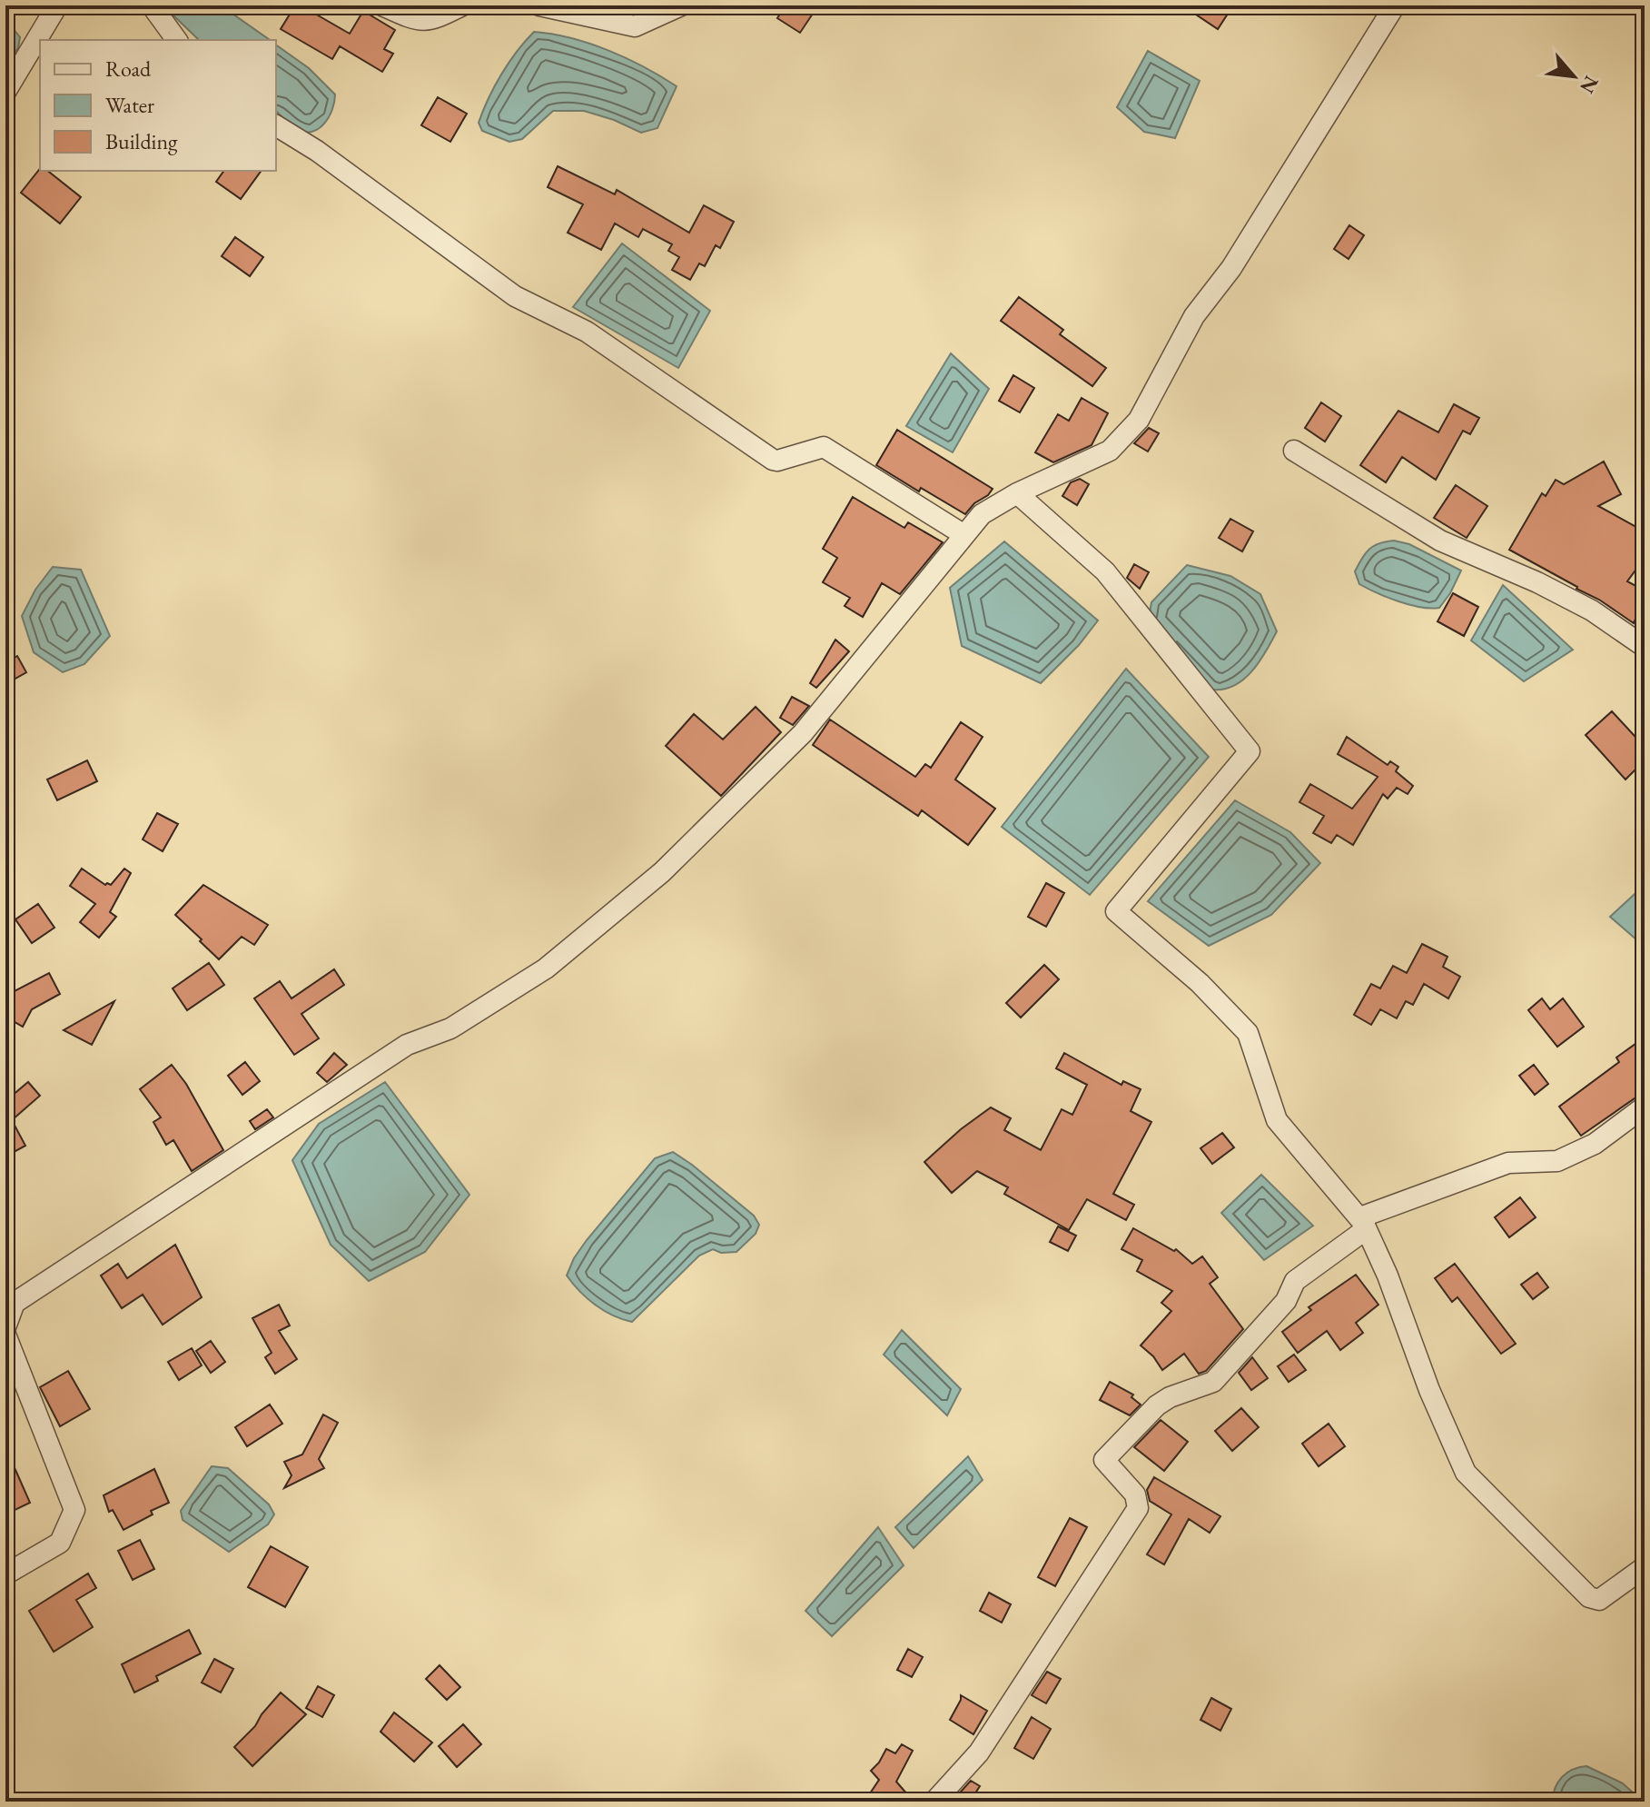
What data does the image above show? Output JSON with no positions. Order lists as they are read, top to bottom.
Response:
{
  "legend": ["Road", "Water", "Building"],
  "north": "bottom right"
}
